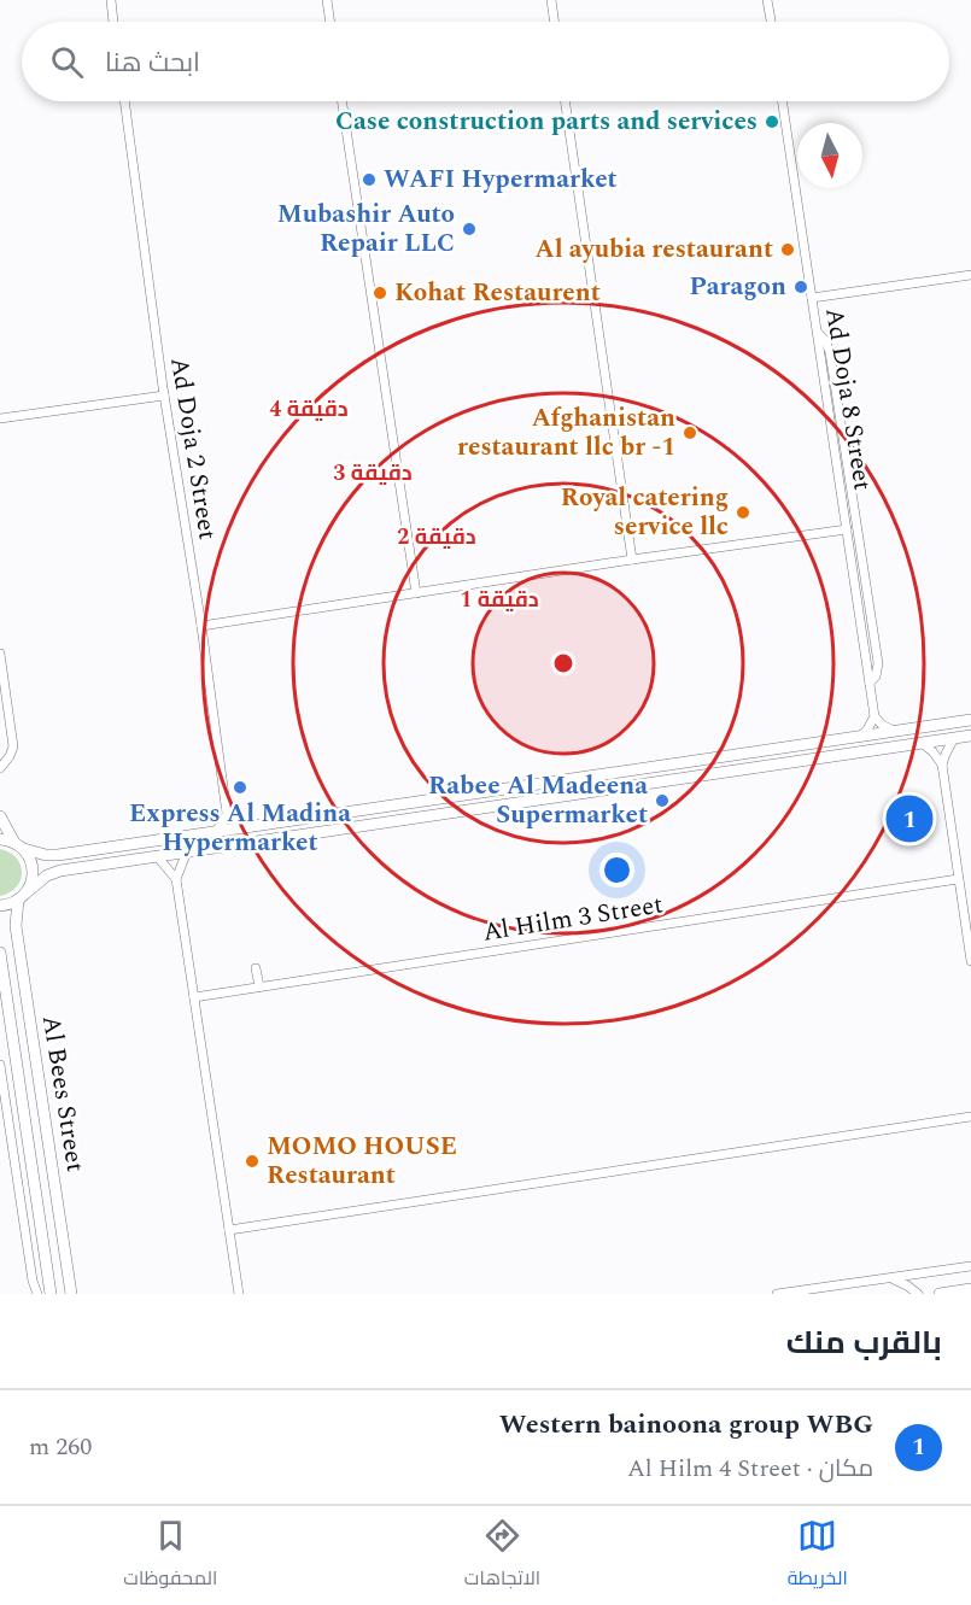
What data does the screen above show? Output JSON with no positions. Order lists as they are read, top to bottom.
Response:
{
  "streets": {
    "street": [
      "Ad Doja 8 Street",
      "Ad Doja 2 Street",
      "Al Hilm 3 Street",
      "Al Bees Street"
    ]
  },
  "places": [
    "Case construction parts and services",
    "WAFI Hypermarket",
    "Mubashir Auto Repair LLC",
    "Al ayubia restaurant",
    "Paragon",
    "Kohat Restaurent",
    "Afghanistan restaurant llc br -1",
    "Royal catering service llc",
    "Express Al Madina Hypermarket",
    "Rabee Al Madeena Supermarket",
    "MOMO HOUSE Restaurant"
  ],
  "north": "bottom",
  "page": {
    "search": "ابحث هنا",
    "pins": "1",
    "heading": "بالقرب منك",
    "list": [
      {
        "mark": "1",
        "name": "Western bainoona group WBG",
        "note": "مكان · Al Hilm 4 Street",
        "value": "260 m"
      }
    ],
    "nav": ["الخريطة", "الاتجاهات", "المحفوظات"]
  },
  "rings": [
    "4 دقيقة",
    "3 دقيقة",
    "2 دقيقة",
    "1 دقيقة"
  ]
}
